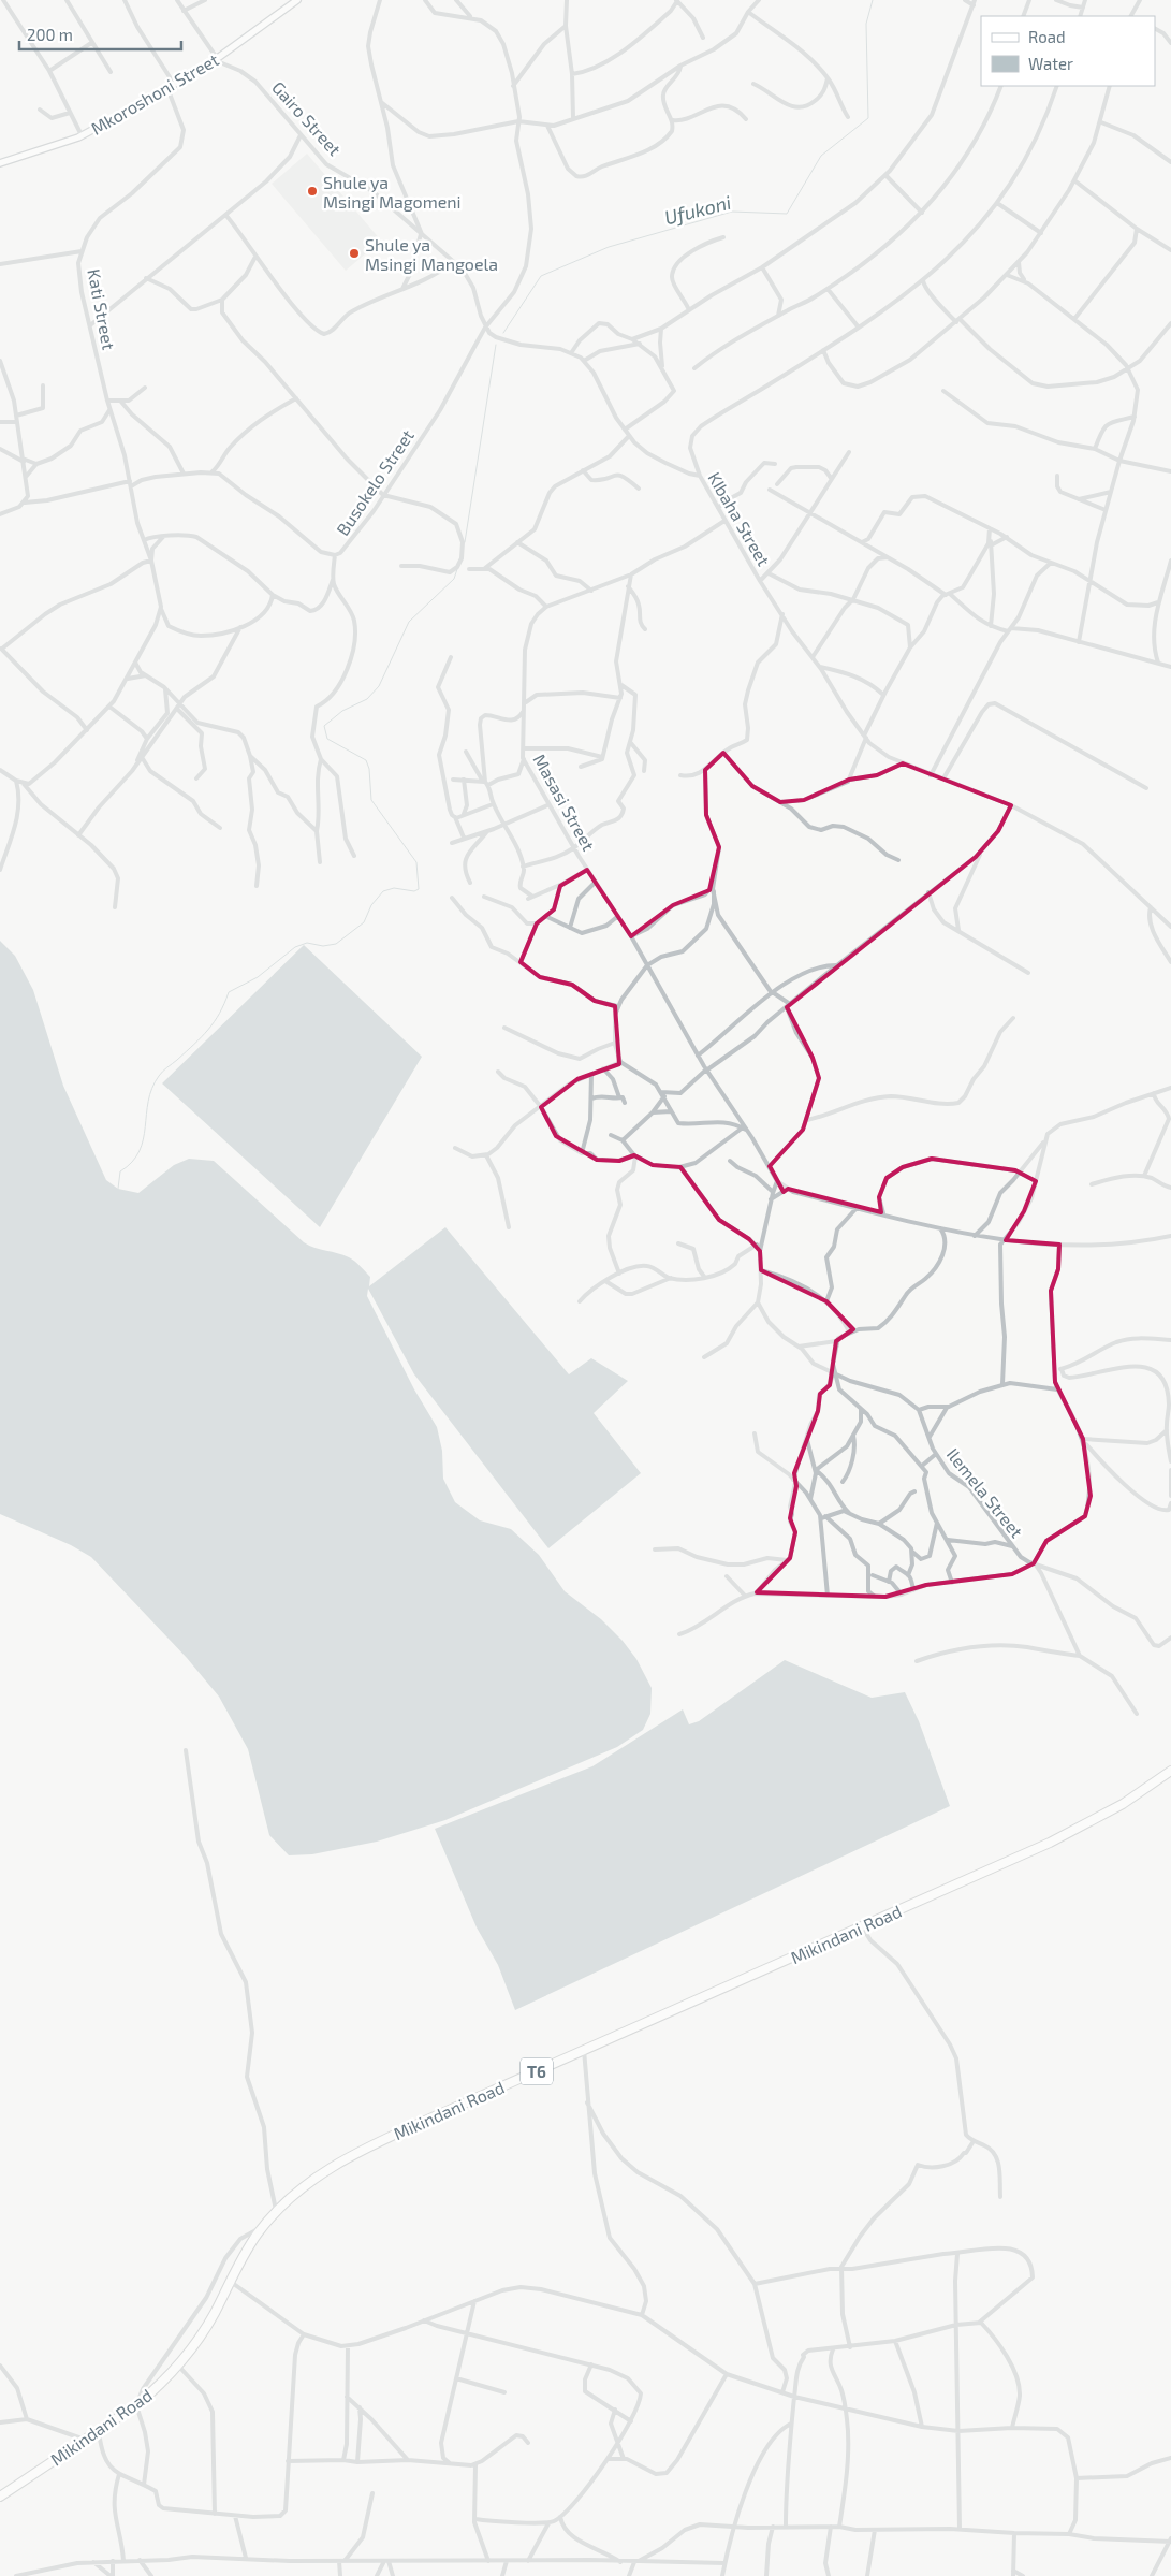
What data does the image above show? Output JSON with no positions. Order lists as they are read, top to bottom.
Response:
{
  "streets": {
    "highway": ["Mikindani Road", "T6"],
    "street": [
      "Mkoroshoni Street",
      "Gairo Street",
      "Kati Street",
      "Busokelo Street",
      "KIbaha Street",
      "Masasi Street",
      "Ilemela Street"
    ]
  },
  "crossings": [
    ["Mkoroshoni Street", "Gairo Street"],
    ["Mkoroshoni Street", "Kati Street"],
    ["Gairo Street", "Busokelo Street"]
  ],
  "water": ["Ufukoni"],
  "places": ["Shule ya Msingi Magomeni", "Shule ya Msingi Mangoela"],
  "legend": ["Road", "Water"],
  "scale_bar": "200 m"
}
